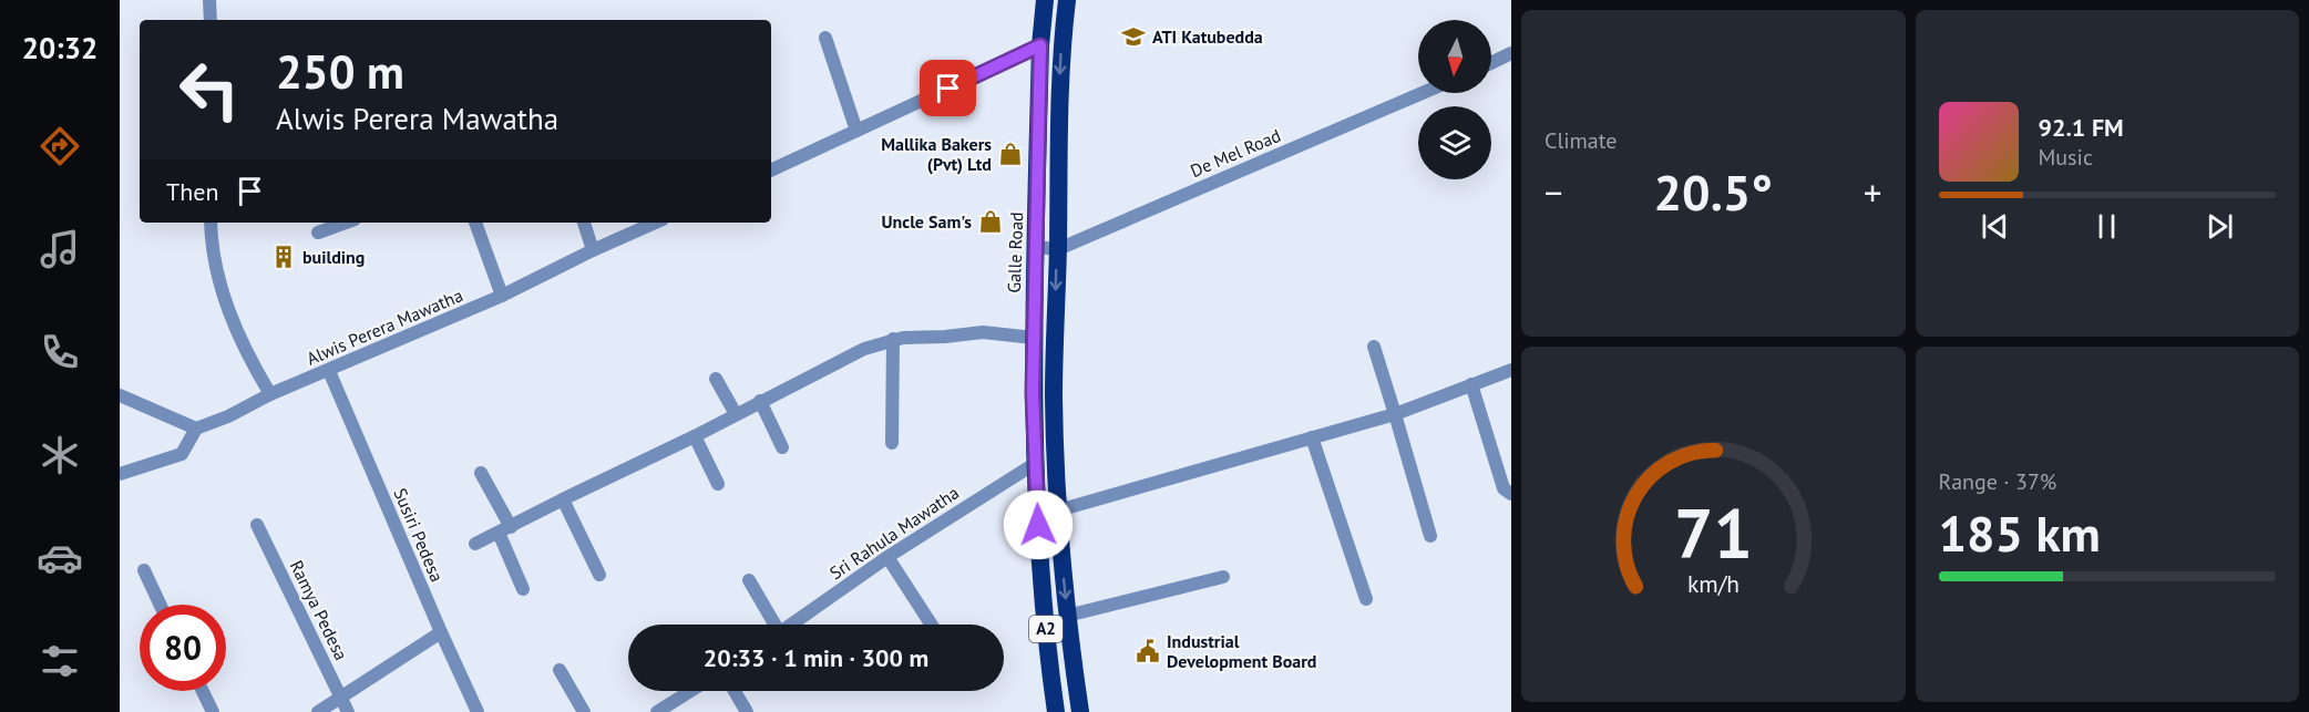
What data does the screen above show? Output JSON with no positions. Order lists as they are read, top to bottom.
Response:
{
  "streets": {
    "highway": ["Galle Road", "A2"],
    "street": [
      "De Mel Road",
      "Alwis Perera Mawatha",
      "Sri Rahula Mawatha",
      "Susiri Pedesa",
      "Ramya Pedesa"
    ]
  },
  "crossings": [
    ["De Mel Road", "Galle Road"],
    ["De Mel Road", "A2"],
    ["Galle Road", "Sri Rahula Mawatha"],
    ["Alwis Perera Mawatha", "Susiri Pedesa"]
  ],
  "places": {
    "school or university": ["ATI Katubedda"],
    "shop": ["Mallika Bakers (Pvt) Ltd", "Uncle Sam's"],
    "building": ["building"],
    "public building": ["Industrial Development Board"]
  },
  "north": "bottom",
  "page": {
    "tabs": "20:32",
    "tile": [
      "Climate",
      ["Range · 37%", "185 km"]
    ],
    "turn": ["250 m", "Alwis Perera Mawatha"],
    "song": ["92.1 FM", "Music"],
    "then": "Then",
    "heat": ["−", "20.5°", "+"],
    "limit": "80",
    "trip": "20:33 · 1 min · 300 m",
    "gauge": ["71", "km/h"]
  }
}
